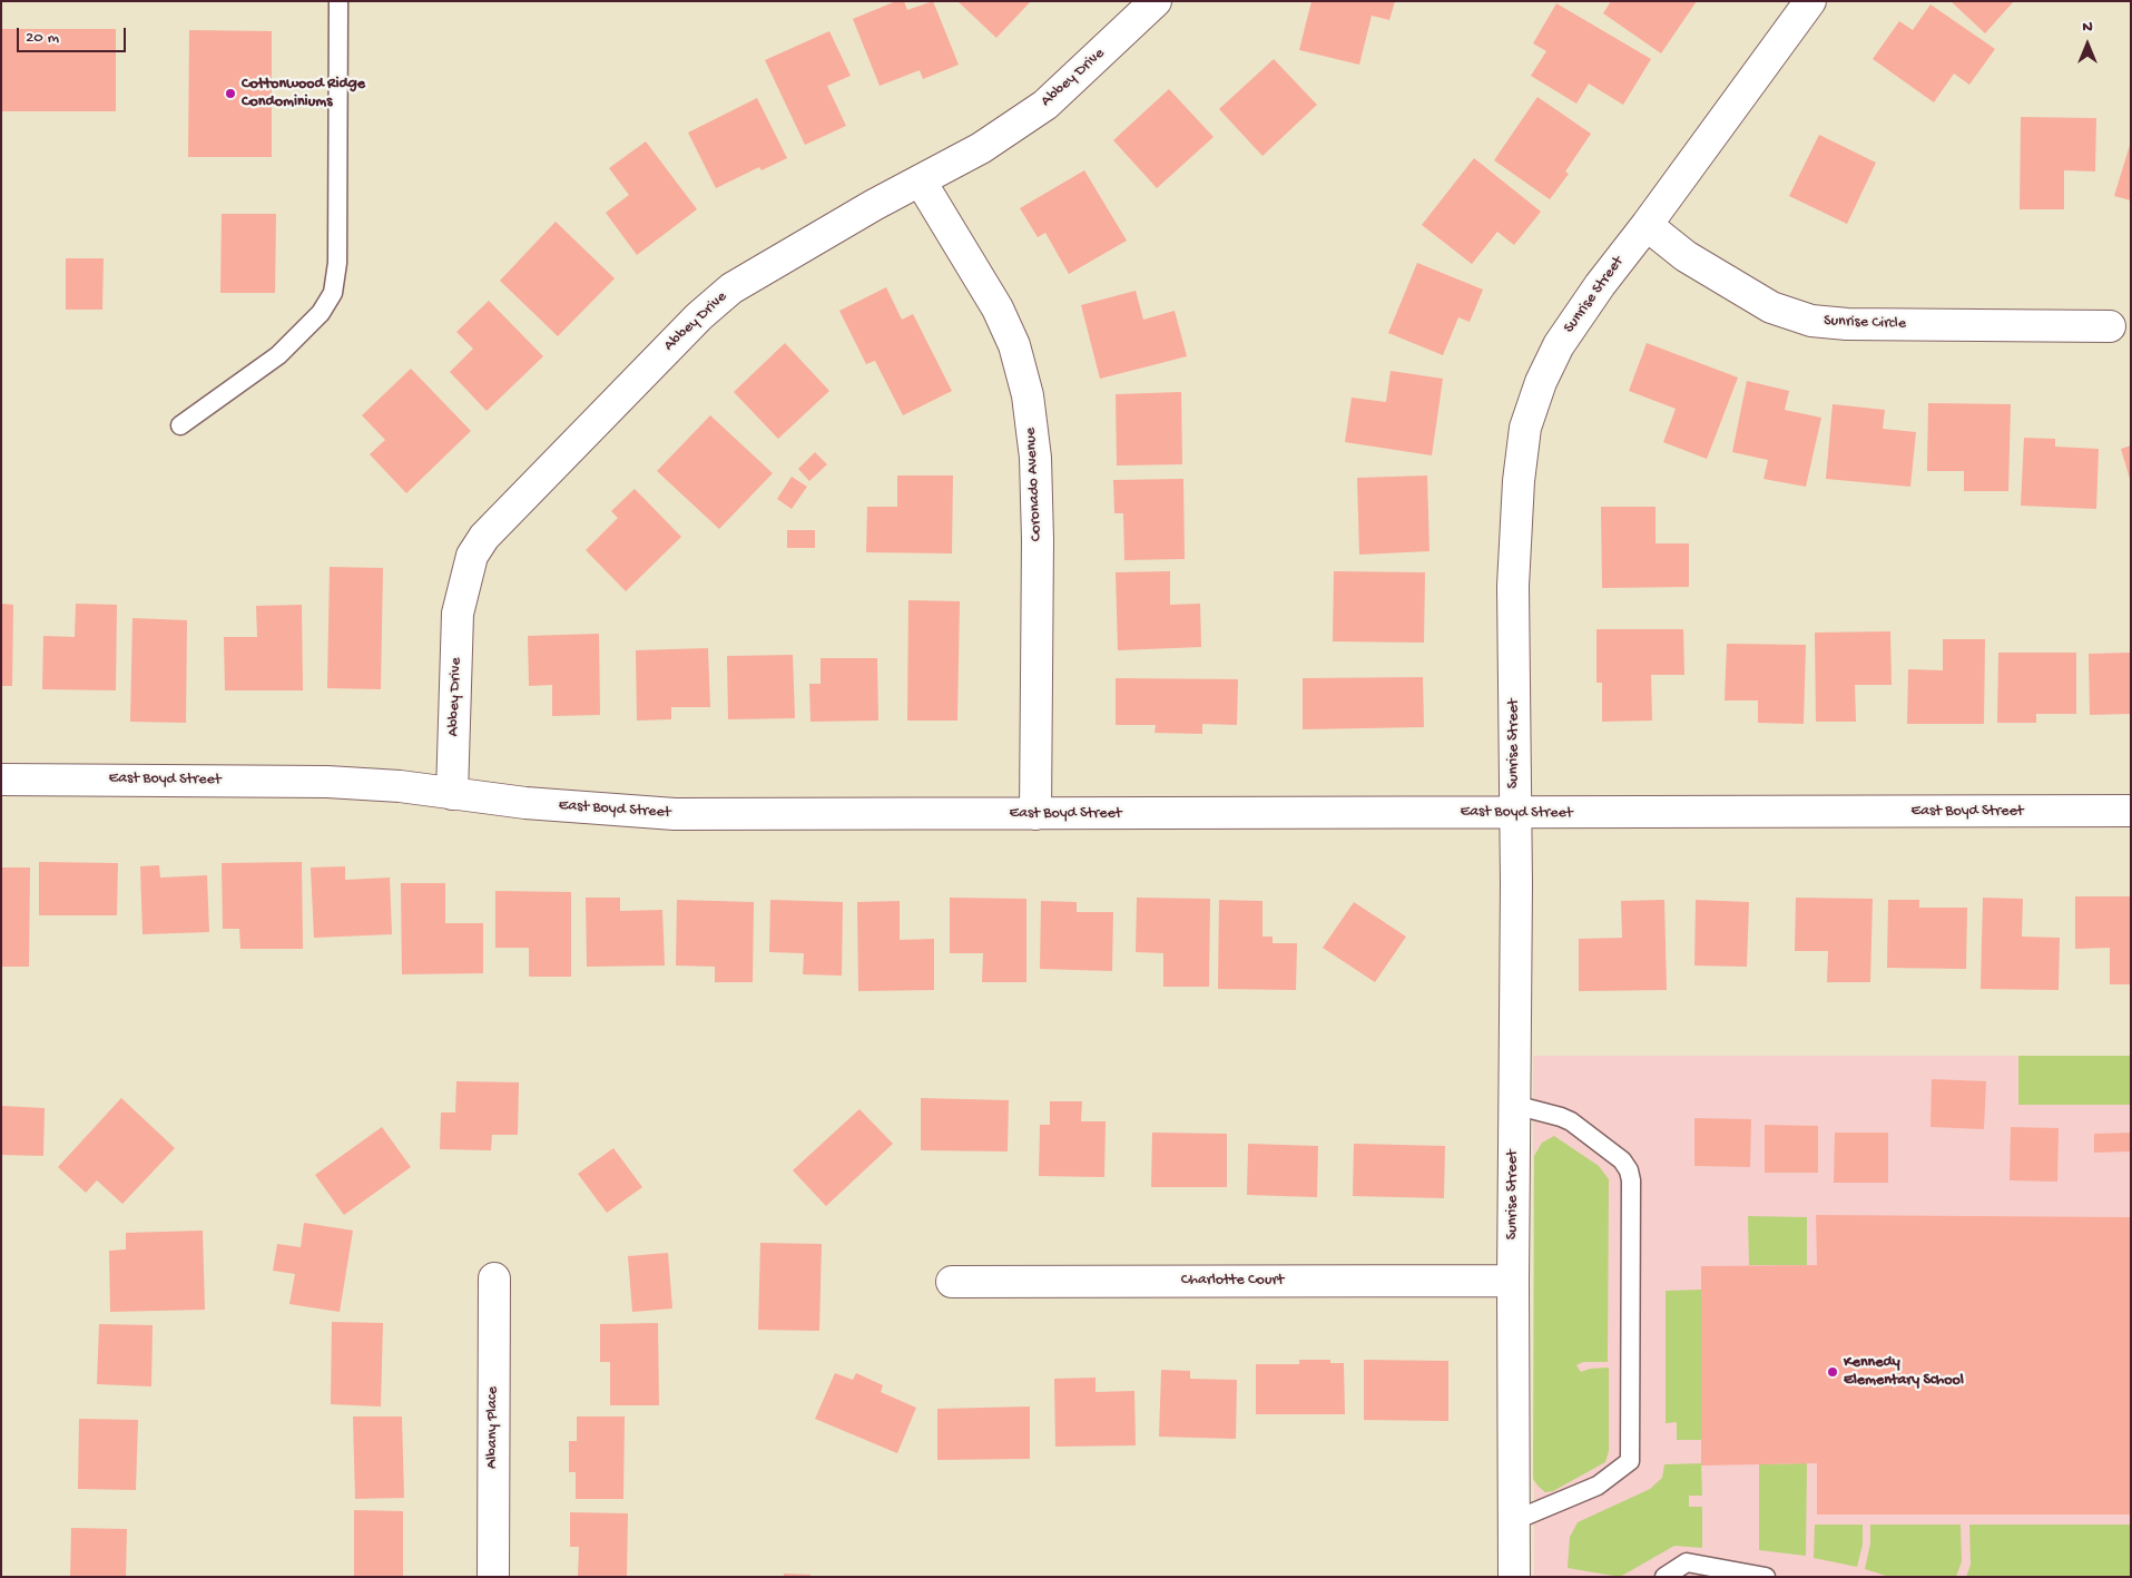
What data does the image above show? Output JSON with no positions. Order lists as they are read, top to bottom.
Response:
{
  "streets": {
    "street": [
      "Abbey Drive",
      "Sunrise Street",
      "Sunrise Circle",
      "Coronado Avenue",
      "East Boyd Street",
      "Charlotte Court",
      "Albany Place"
    ]
  },
  "crossings": [
    ["Abbey Drive", "Coronado Avenue"],
    ["Abbey Drive", "East Boyd Street"],
    ["Sunrise Street", "Sunrise Circle"],
    ["Sunrise Street", "East Boyd Street"],
    ["Sunrise Street", "Charlotte Court"],
    ["Coronado Avenue", "East Boyd Street"]
  ],
  "places": ["Cottonwood Ridge Condominiums", "Kennedy Elementary School"],
  "scale_bar": "20 m",
  "north": "top"
}
